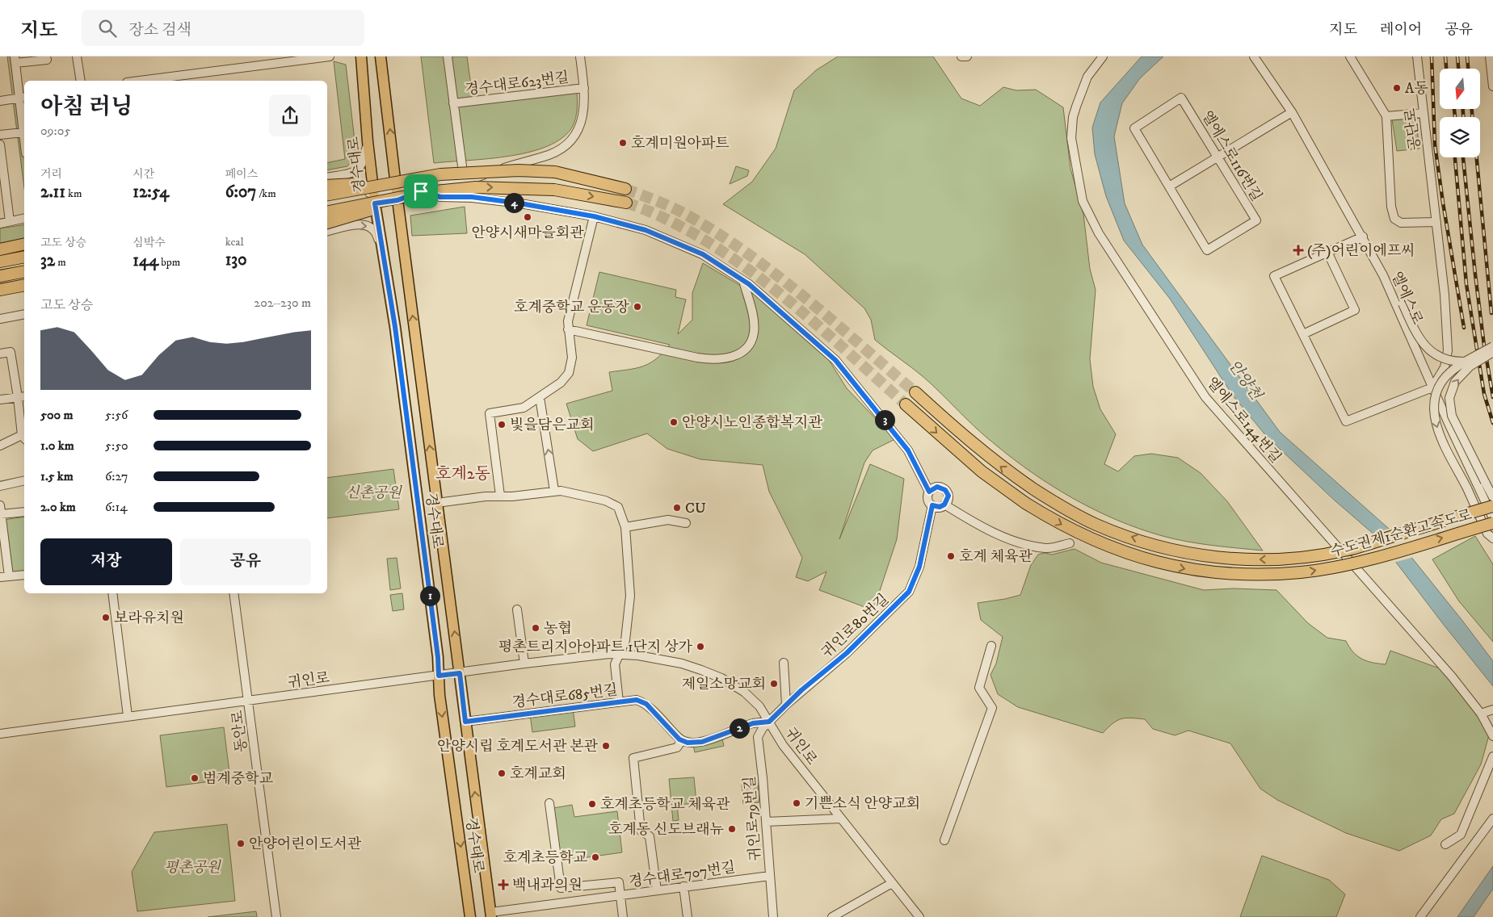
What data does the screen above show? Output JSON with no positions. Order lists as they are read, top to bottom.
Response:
{
  "streets": {
    "highway": ["수도권제1순환고속도로"],
    "main road": ["경수대로"],
    "street": [
      "경수대로623번길",
      "공단로",
      "엘에스로116번길",
      "엘에스로",
      "엘에스로144번길",
      "귀인로80번길",
      "귀인로",
      "경수대로685번길",
      "동안로",
      "귀인로79번길",
      "경수대로707번길"
    ]
  },
  "crossings": [
    ["공단로", "엘에스로"],
    ["경수대로", "귀인로"],
    ["경수대로", "경수대로685번길"],
    ["경수대로", "경수대로707번길"],
    ["귀인로80번길", "귀인로"],
    ["귀인로80번길", "귀인로79번길"],
    ["귀인로", "동안로"],
    ["귀인로", "귀인로79번길"],
    ["귀인로79번길", "경수대로707번길"]
  ],
  "districts": ["호계2동"],
  "water": ["안양천"],
  "parks": ["신촌공원", "평촌공원"],
  "places": {
    "other": [
      "A동",
      "호계미원아파트",
      "안양시새마을회관",
      "호계중학교 운동장",
      "안양시노인종합복지관",
      "빛을담은교회",
      "CU",
      "호계 체육관",
      "보라유치원",
      "농협",
      "평촌트리지아아파트 1단지 상가",
      "제일소망교회",
      "안양시립 호계도서관 본관",
      "호계교회",
      "범계중학교",
      "기쁜소식 안양교회",
      "호계초등학교 체육관",
      "호계동 신도브래뉴",
      "안양어린이도서관",
      "호계초등학교"
    ],
    "health": ["(주)어린이에프씨", "백내과의원"]
  },
  "north": "bottom",
  "page": {
    "header": "지도",
    "search": "장소 검색",
    "nav": ["지도", "레이어", "공유"],
    "heading": ["아침 러닝", "09:05"],
    "stats": [
      ["거리", "2.11 km"],
      ["시간", "12:54"],
      ["페이스", "6:07 /km"],
      ["고도 상승", "32 m"],
      ["심박수", "144 bpm"],
      ["kcal", "130"]
    ],
    "pins": [
      "4",
      "3",
      "1",
      "2"
    ],
    "chart": ["고도 상승", "202–230 m"],
    "list": [
      {
        "name": "500 m",
        "note": "5:56"
      },
      {
        "name": "1.0 km",
        "note": "5:50"
      },
      {
        "name": "1.5 km",
        "note": "6:27"
      },
      {
        "name": "2.0 km",
        "note": "6:14"
      }
    ],
    "buttons": ["저장", "공유"]
  }
}
